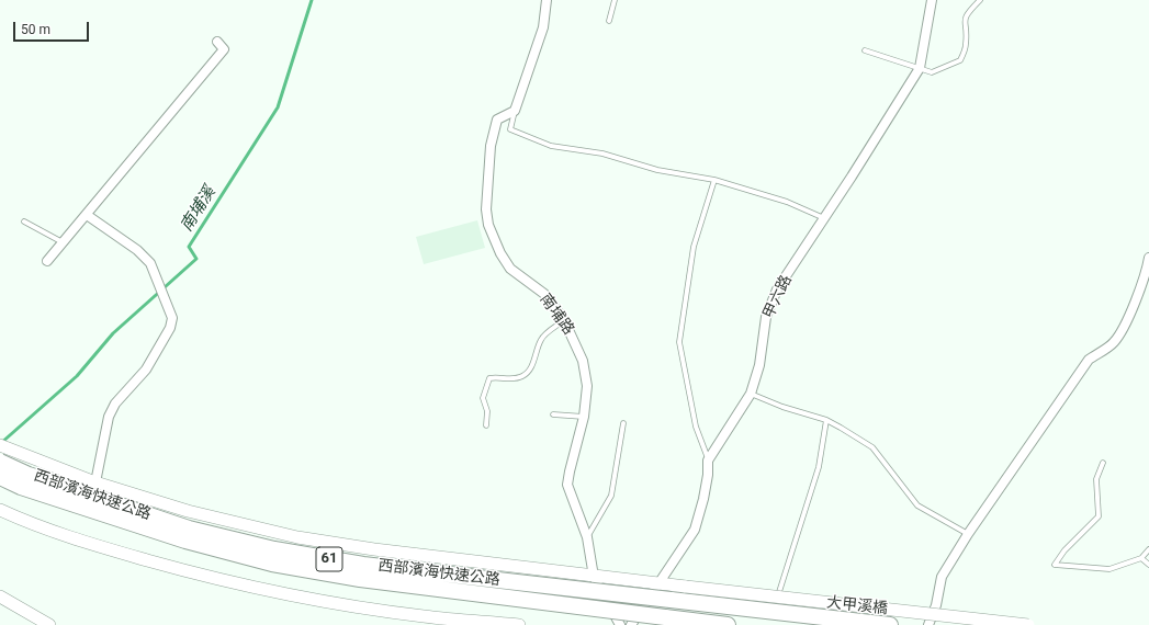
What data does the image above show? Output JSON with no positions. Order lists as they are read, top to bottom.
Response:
{
  "streets": {
    "highway": ["西部濱海快速公路", "61"],
    "street": ["甲六路", "南埔路", "大甲溪橋"]
  },
  "crossings": [
    ["甲六路", "大甲溪橋"],
    ["南埔路", "大甲溪橋"]
  ],
  "water": ["南埔溪"],
  "scale_bar": "50 m"
}
